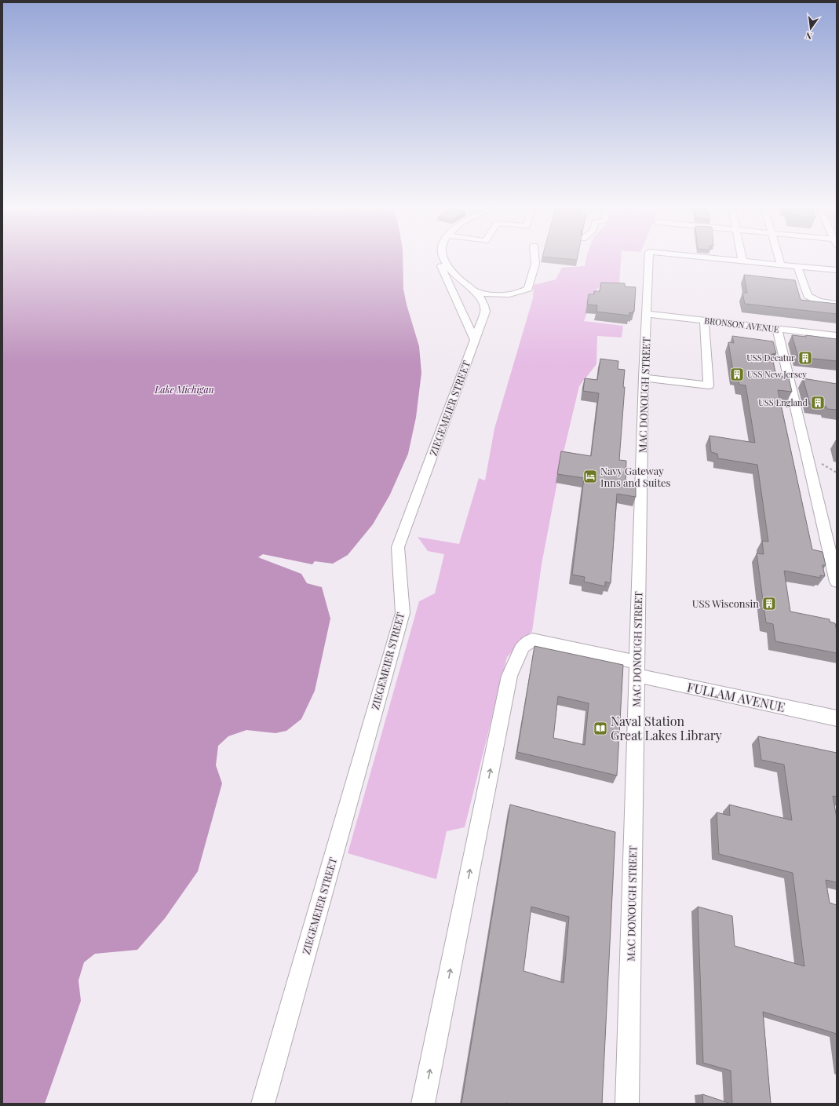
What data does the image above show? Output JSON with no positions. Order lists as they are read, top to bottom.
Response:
{
  "streets": {
    "street": [
      "BRONSON AVENUE",
      "MAC DONOUGH STREET",
      "ZIEGEMEIER STREET",
      "FULLAM AVENUE"
    ]
  },
  "crossings": [
    ["BRONSON AVENUE", "MAC DONOUGH STREET"],
    ["MAC DONOUGH STREET", "FULLAM AVENUE"]
  ],
  "one_way": ["FULLAM AVENUE"],
  "water": ["Lake Michigan"],
  "places": {
    "building": [
      "USS Decatur",
      "USS New Jersey",
      "USS England",
      "USS Wisconsin"
    ],
    "hotel": ["Navy Gateway Inns and Suites"],
    "library": ["Naval Station Great Lakes Library"]
  },
  "north": "bottom"
}
